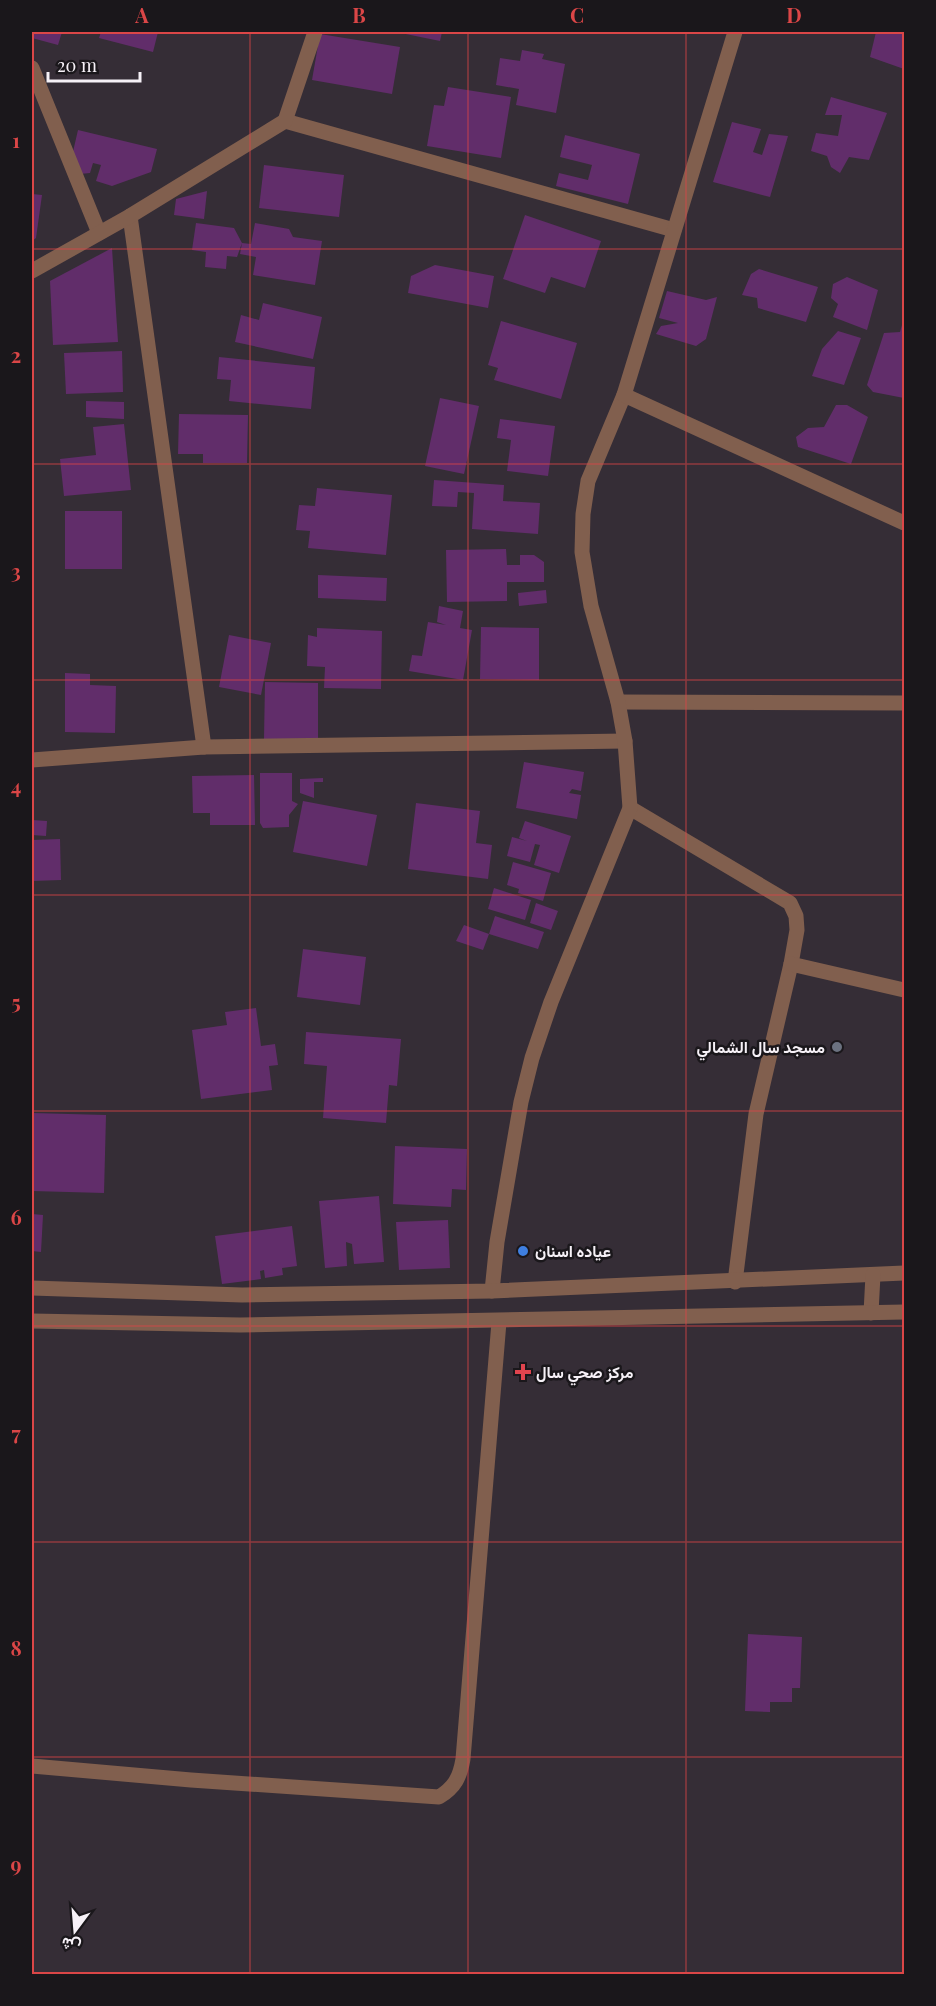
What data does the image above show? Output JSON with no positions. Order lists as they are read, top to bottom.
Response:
{
  "places": {
    "other": ["مسجد سال الشمالي", "عياده اسنان"],
    "health": ["مركز صحي سال"]
  },
  "scale_bar": "20 m",
  "north": "bottom",
  "grid": {
    "columns": [
      "A",
      "B",
      "C",
      "D"
    ],
    "rows": [
      "1",
      "2",
      "3",
      "4",
      "5",
      "6",
      "7",
      "8",
      "9"
    ]
  }
}
